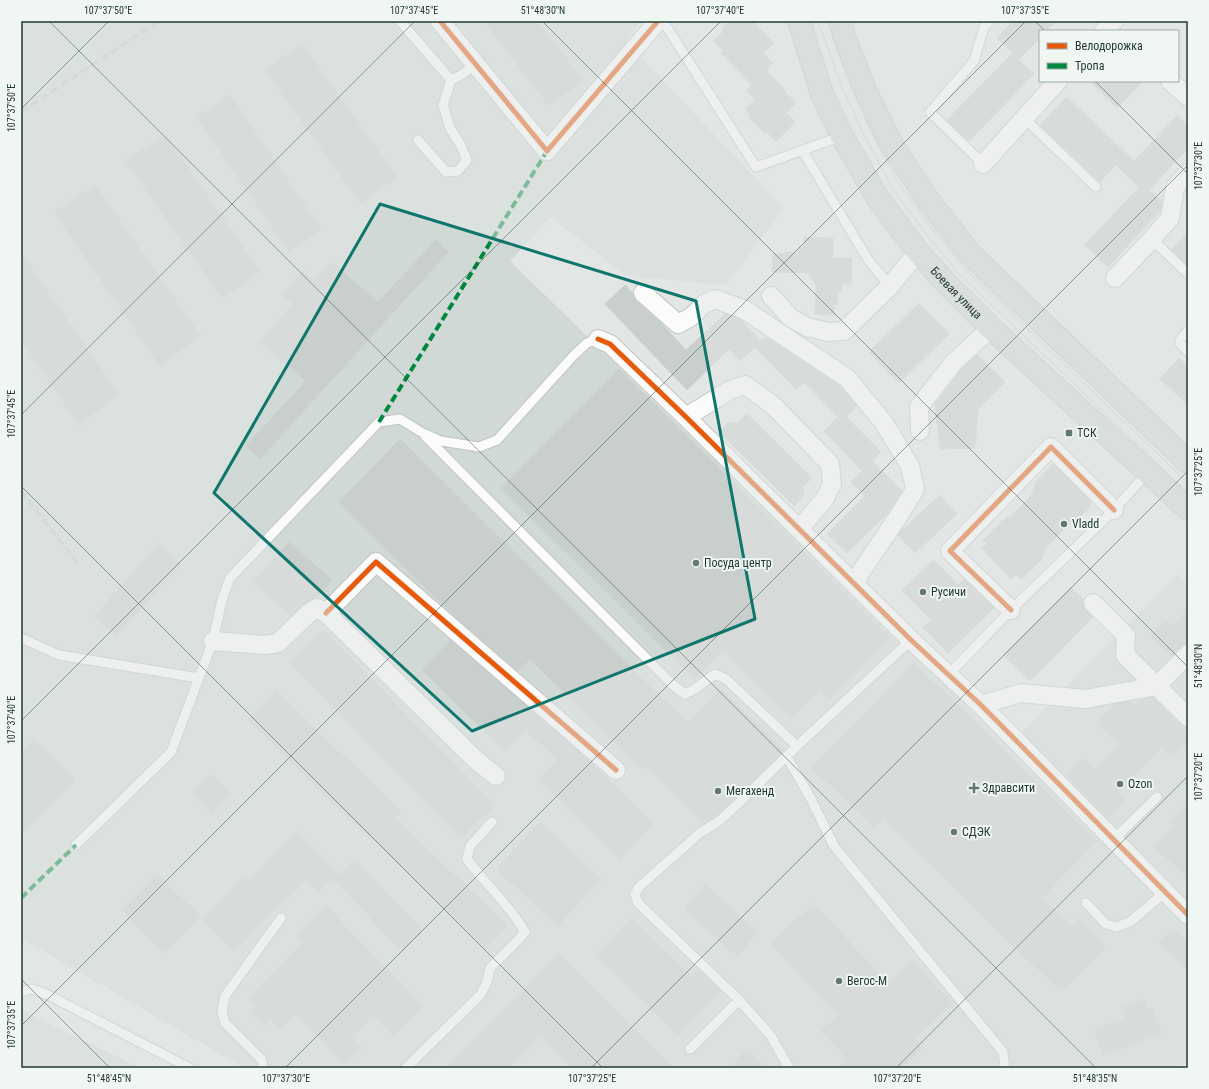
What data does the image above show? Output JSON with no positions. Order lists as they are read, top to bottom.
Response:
{
  "streets": {
    "main road": ["Боевая улица"]
  },
  "places": {
    "transit": ["ТСК"],
    "other": [
      "Vladd",
      "Посуда центр",
      "Русичи",
      "Ozon",
      "Мегахенд",
      "СДЭК",
      "Вегос-М"
    ],
    "health": ["Здравсити"]
  },
  "legend": ["Велодорожка", "Тропа"],
  "coordinates": [
    "107°37'50\"E",
    "107°37'45\"E",
    "51°48'30\"N",
    "107°37'40\"E",
    "107°37'35\"E",
    "107°37'30\"E",
    "107°37'25\"E",
    "107°37'20\"E",
    "51°48'45\"N",
    "51°48'35\"N"
  ]
}
